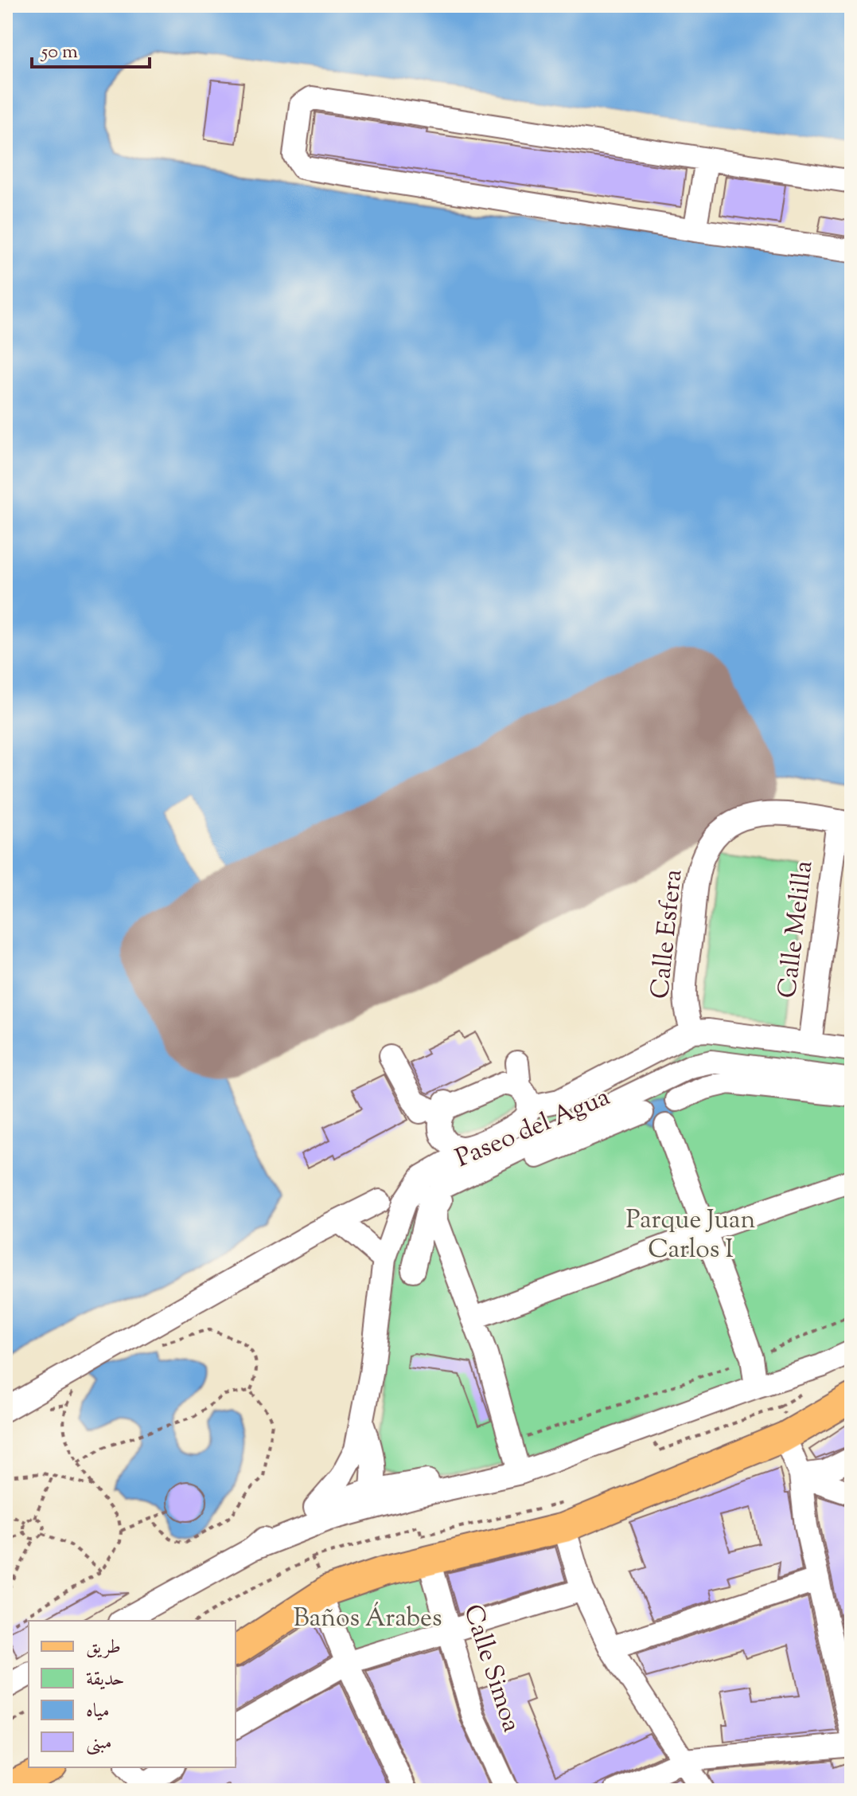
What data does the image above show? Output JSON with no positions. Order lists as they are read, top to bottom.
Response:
{
  "streets": {
    "street": [
      "Calle Melilla",
      "Calle Esfera",
      "Paseo del Agua",
      "Calle Simoa"
    ]
  },
  "crossings": [
    ["Calle Melilla", "Calle Esfera"]
  ],
  "parks": ["Parque Juan Carlos I", "Baños Árabes"],
  "legend": [
    "طريق",
    "حديقة",
    "مياه",
    "مبنى"
  ],
  "scale_bar": "50 m"
}
